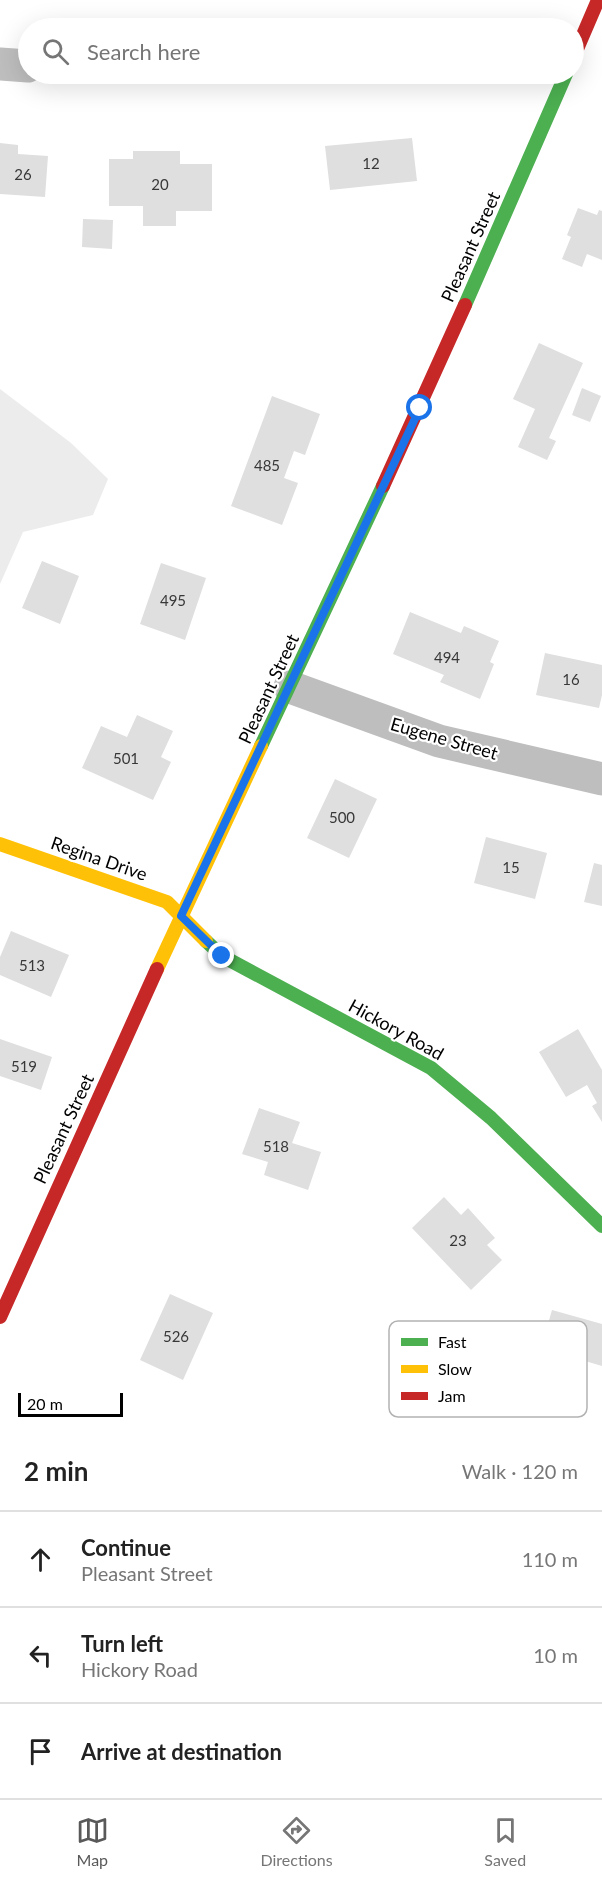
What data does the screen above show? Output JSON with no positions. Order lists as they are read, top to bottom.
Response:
{
  "streets": {
    "street": [
      "Pleasant Street",
      "Eugene Street",
      "Regina Drive",
      "Hickory Road"
    ]
  },
  "crossings": [
    ["Pleasant Street", "Eugene Street"],
    ["Pleasant Street", "Regina Drive"],
    ["Pleasant Street", "Hickory Road"],
    ["Regina Drive", "Hickory Road"]
  ],
  "house_numbers": [
    "12",
    "26",
    "20",
    "485",
    "495",
    "494",
    "16",
    "501",
    "500",
    "15",
    "513",
    "519",
    "518",
    "23",
    "526"
  ],
  "legend": ["Fast", "Slow", "Jam"],
  "scale_bar": "20 m",
  "page": {
    "search": "Search here",
    "scale": "20 m",
    "heading": ["2 min", "Walk · 120 m"],
    "list": [
      ["Continue", "Pleasant Street", "110 m"],
      ["Turn left", "Hickory Road", "10 m"],
      "Arrive at destination"
    ],
    "nav": ["Map", "Directions", "Saved"]
  }
}
